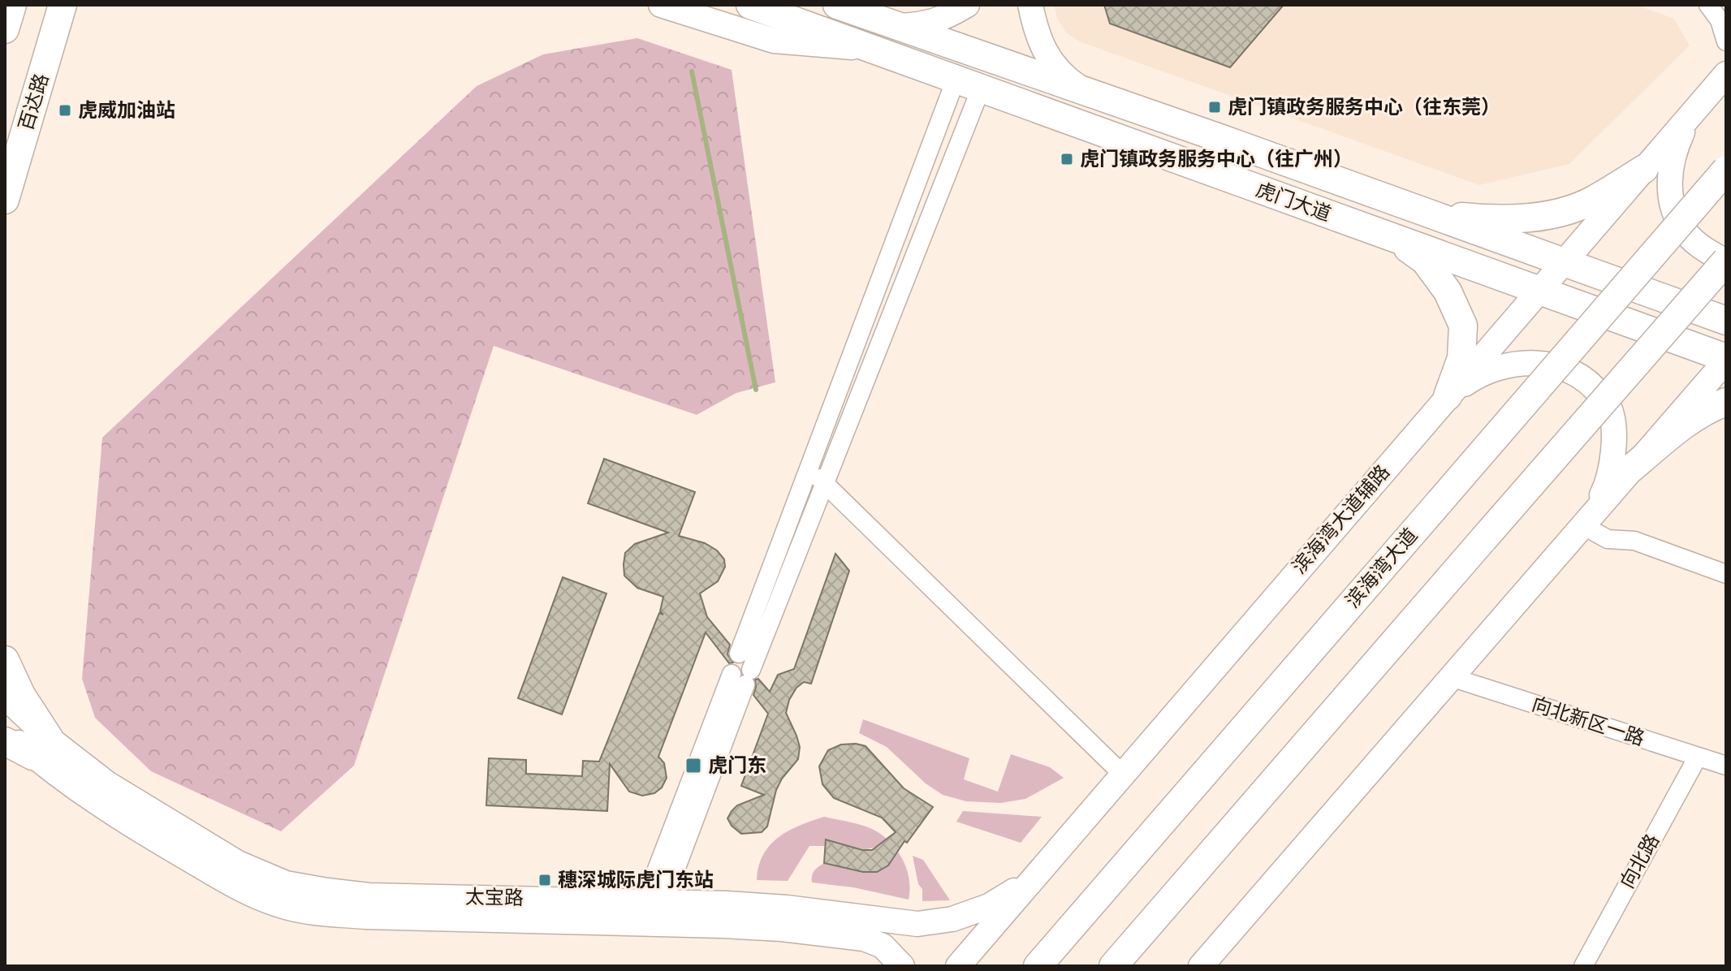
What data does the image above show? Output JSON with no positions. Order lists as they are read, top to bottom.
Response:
{
  "streets": {
    "main road": [
      "百达路",
      "虎门大道",
      "滨海湾大道辅路",
      "滨海湾大道",
      "太宝路"
    ],
    "street": ["向北新区一路", "向北路"]
  },
  "crossings": [
    ["虎门大道", "滨海湾大道辅路"],
    ["滨海湾大道辅路", "太宝路"],
    ["向北新区一路", "向北路"]
  ],
  "places": {
    "transit": [
      "虎门镇政务服务中心（往东莞）",
      "虎威加油站",
      "虎门镇政务服务中心（往广州）",
      "虎门东",
      "穗深城际虎门东站"
    ]
  }
}
